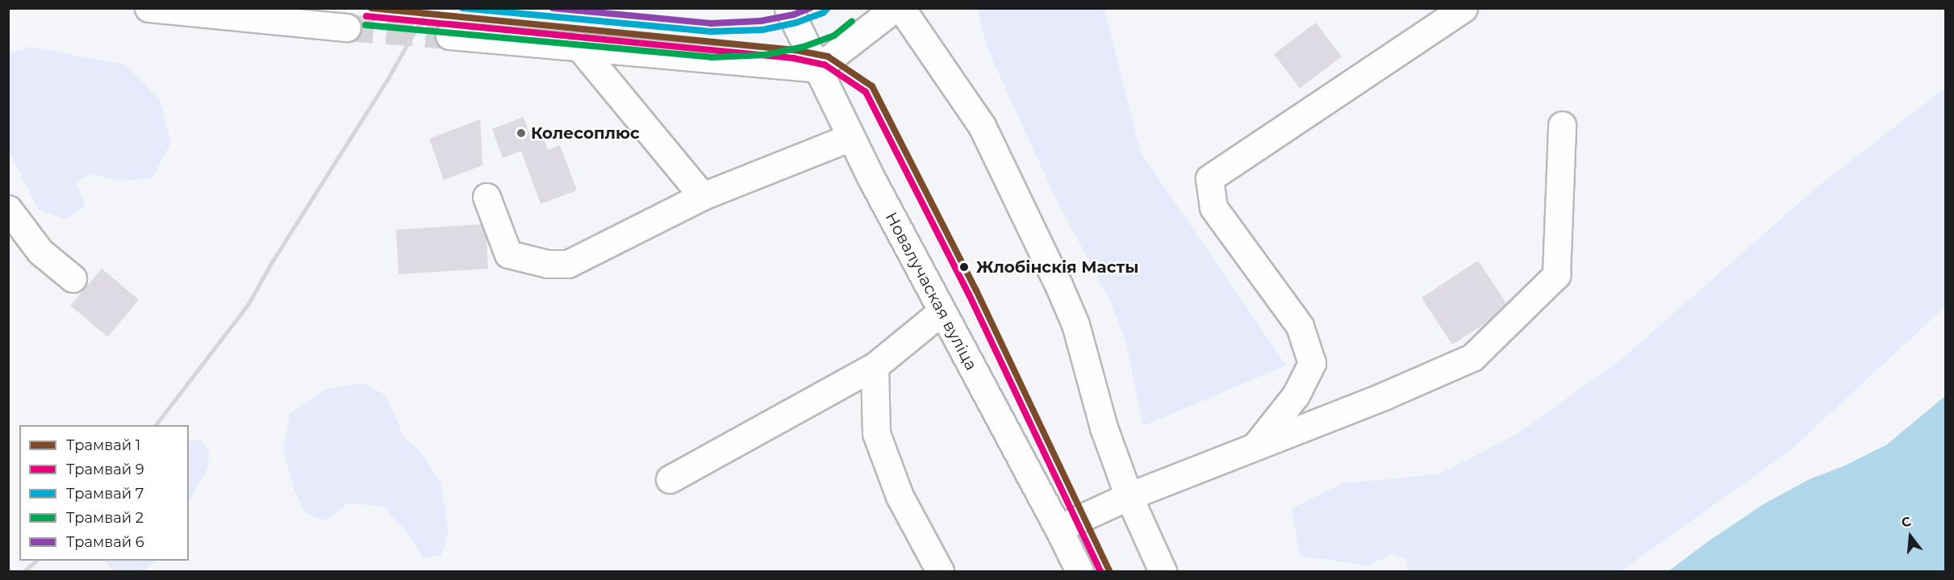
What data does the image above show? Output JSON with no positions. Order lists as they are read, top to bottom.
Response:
{
  "streets": {
    "main road": ["Новалучаская вуліца"]
  },
  "places": ["Колесоплюс", "Жлобінскія Масты"],
  "lines": [
    "tram line 1",
    "tram line 7",
    "tram line 6",
    "tram line 9",
    "tram line 2"
  ],
  "legend": [
    "Трамвай 1",
    "Трамвай 9",
    "Трамвай 7",
    "Трамвай 2",
    "Трамвай 6"
  ],
  "north": "top"
}
